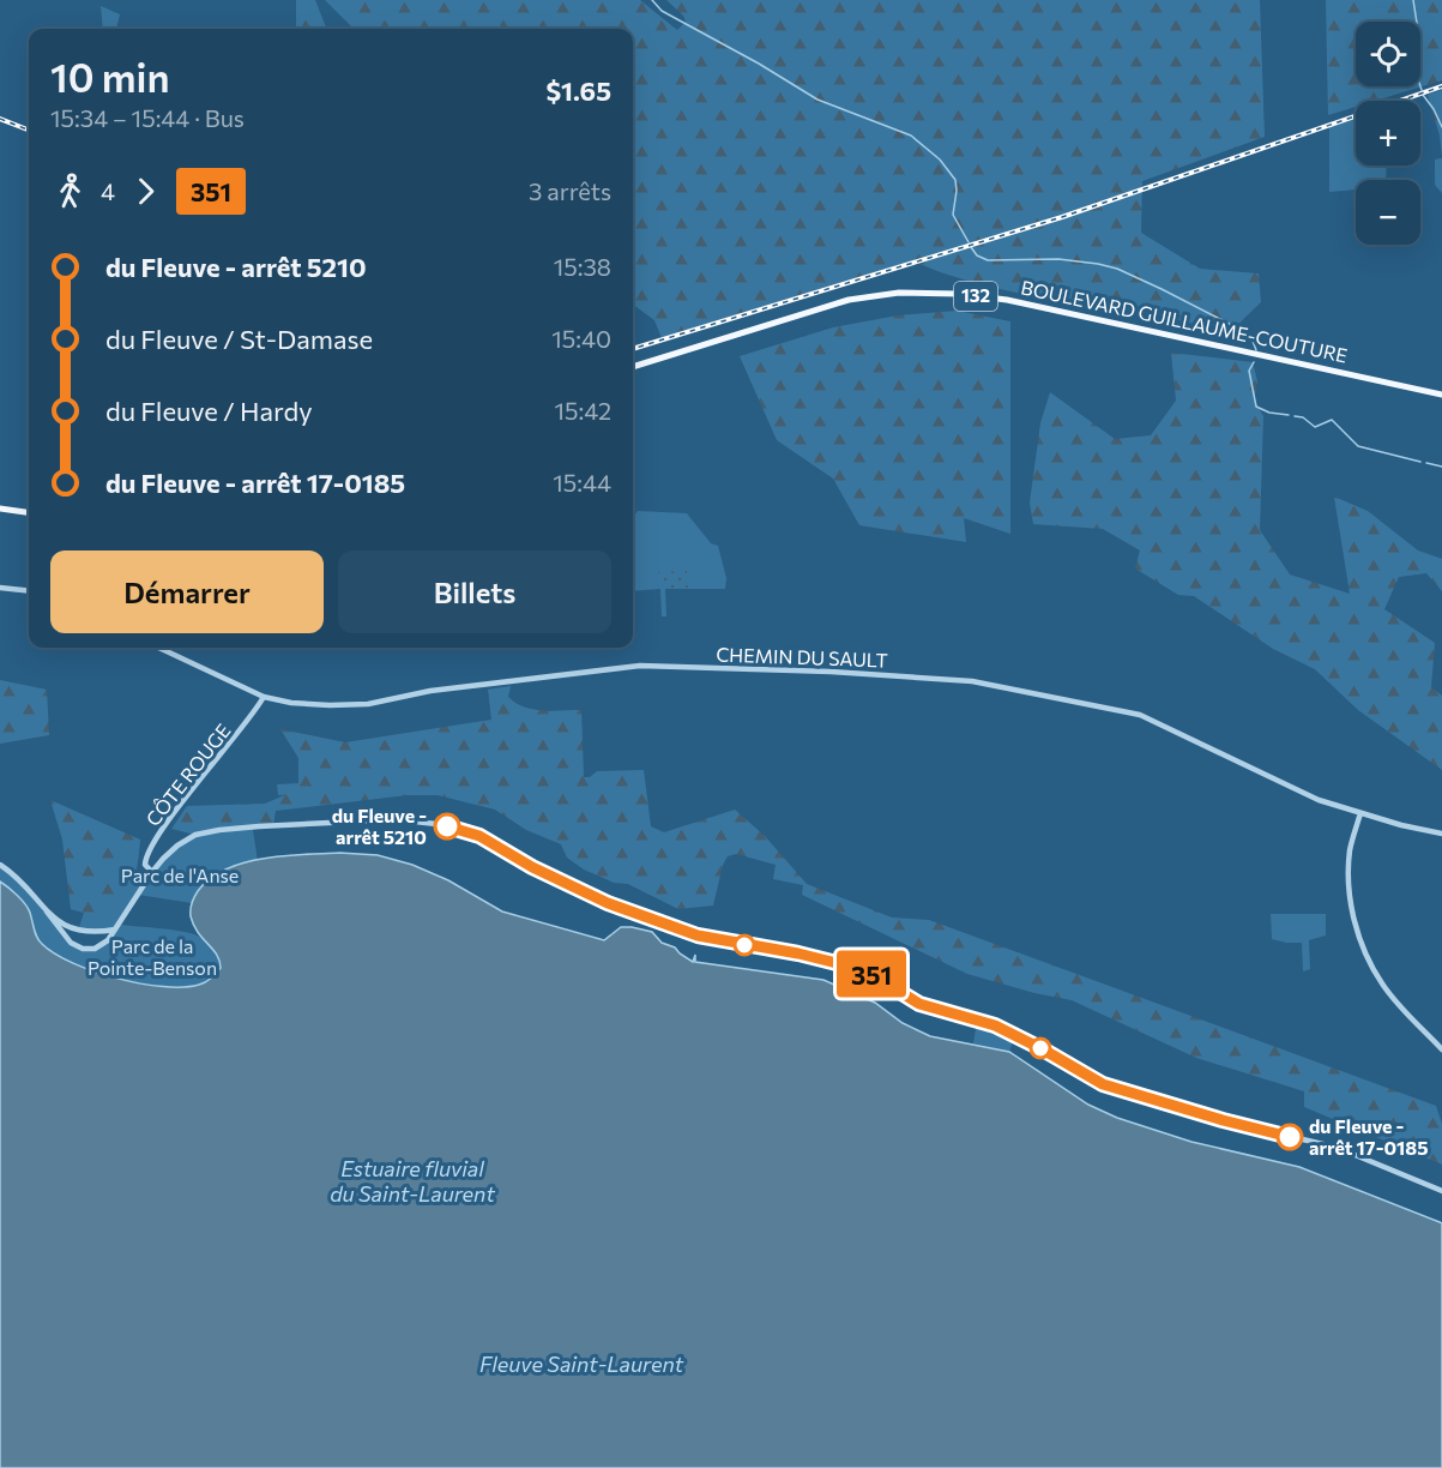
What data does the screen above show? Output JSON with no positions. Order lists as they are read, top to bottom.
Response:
{
  "streets": {
    "main road": ["132", "BOULEVARD GUILLAUME-COUTURE"],
    "street": ["CHEMIN DU SAULT", "CÔTE ROUGE"]
  },
  "crossings": [
    ["CHEMIN DU SAULT", "CÔTE ROUGE"]
  ],
  "water": ["Estuaire fluvial du Saint-Laurent", "Fleuve Saint-Laurent"],
  "parks": ["Parc de l'Anse", "Parc de la Pointe-Benson"],
  "places": ["du Fleuve - arrêt 5210", "du Fleuve - arrêt 17-0185"],
  "lines": ["bus line 351"],
  "page": {
    "on_map": "351",
    "map_buttons": ["+", "−"],
    "heading": ["10 min", "15:34 – 15:44 · Bus", "$1.65"],
    "legs": ["4", "351", "3 arrêts"],
    "list": [
      {
        "name": "du Fleuve - arrêt 5210",
        "value": "15:38"
      },
      {
        "name": "du Fleuve / St-Damase",
        "value": "15:40"
      },
      {
        "name": "du Fleuve / Hardy",
        "value": "15:42"
      },
      {
        "name": "du Fleuve - arrêt 17-0185",
        "value": "15:44"
      }
    ],
    "buttons": ["Démarrer", "Billets"]
  }
}
